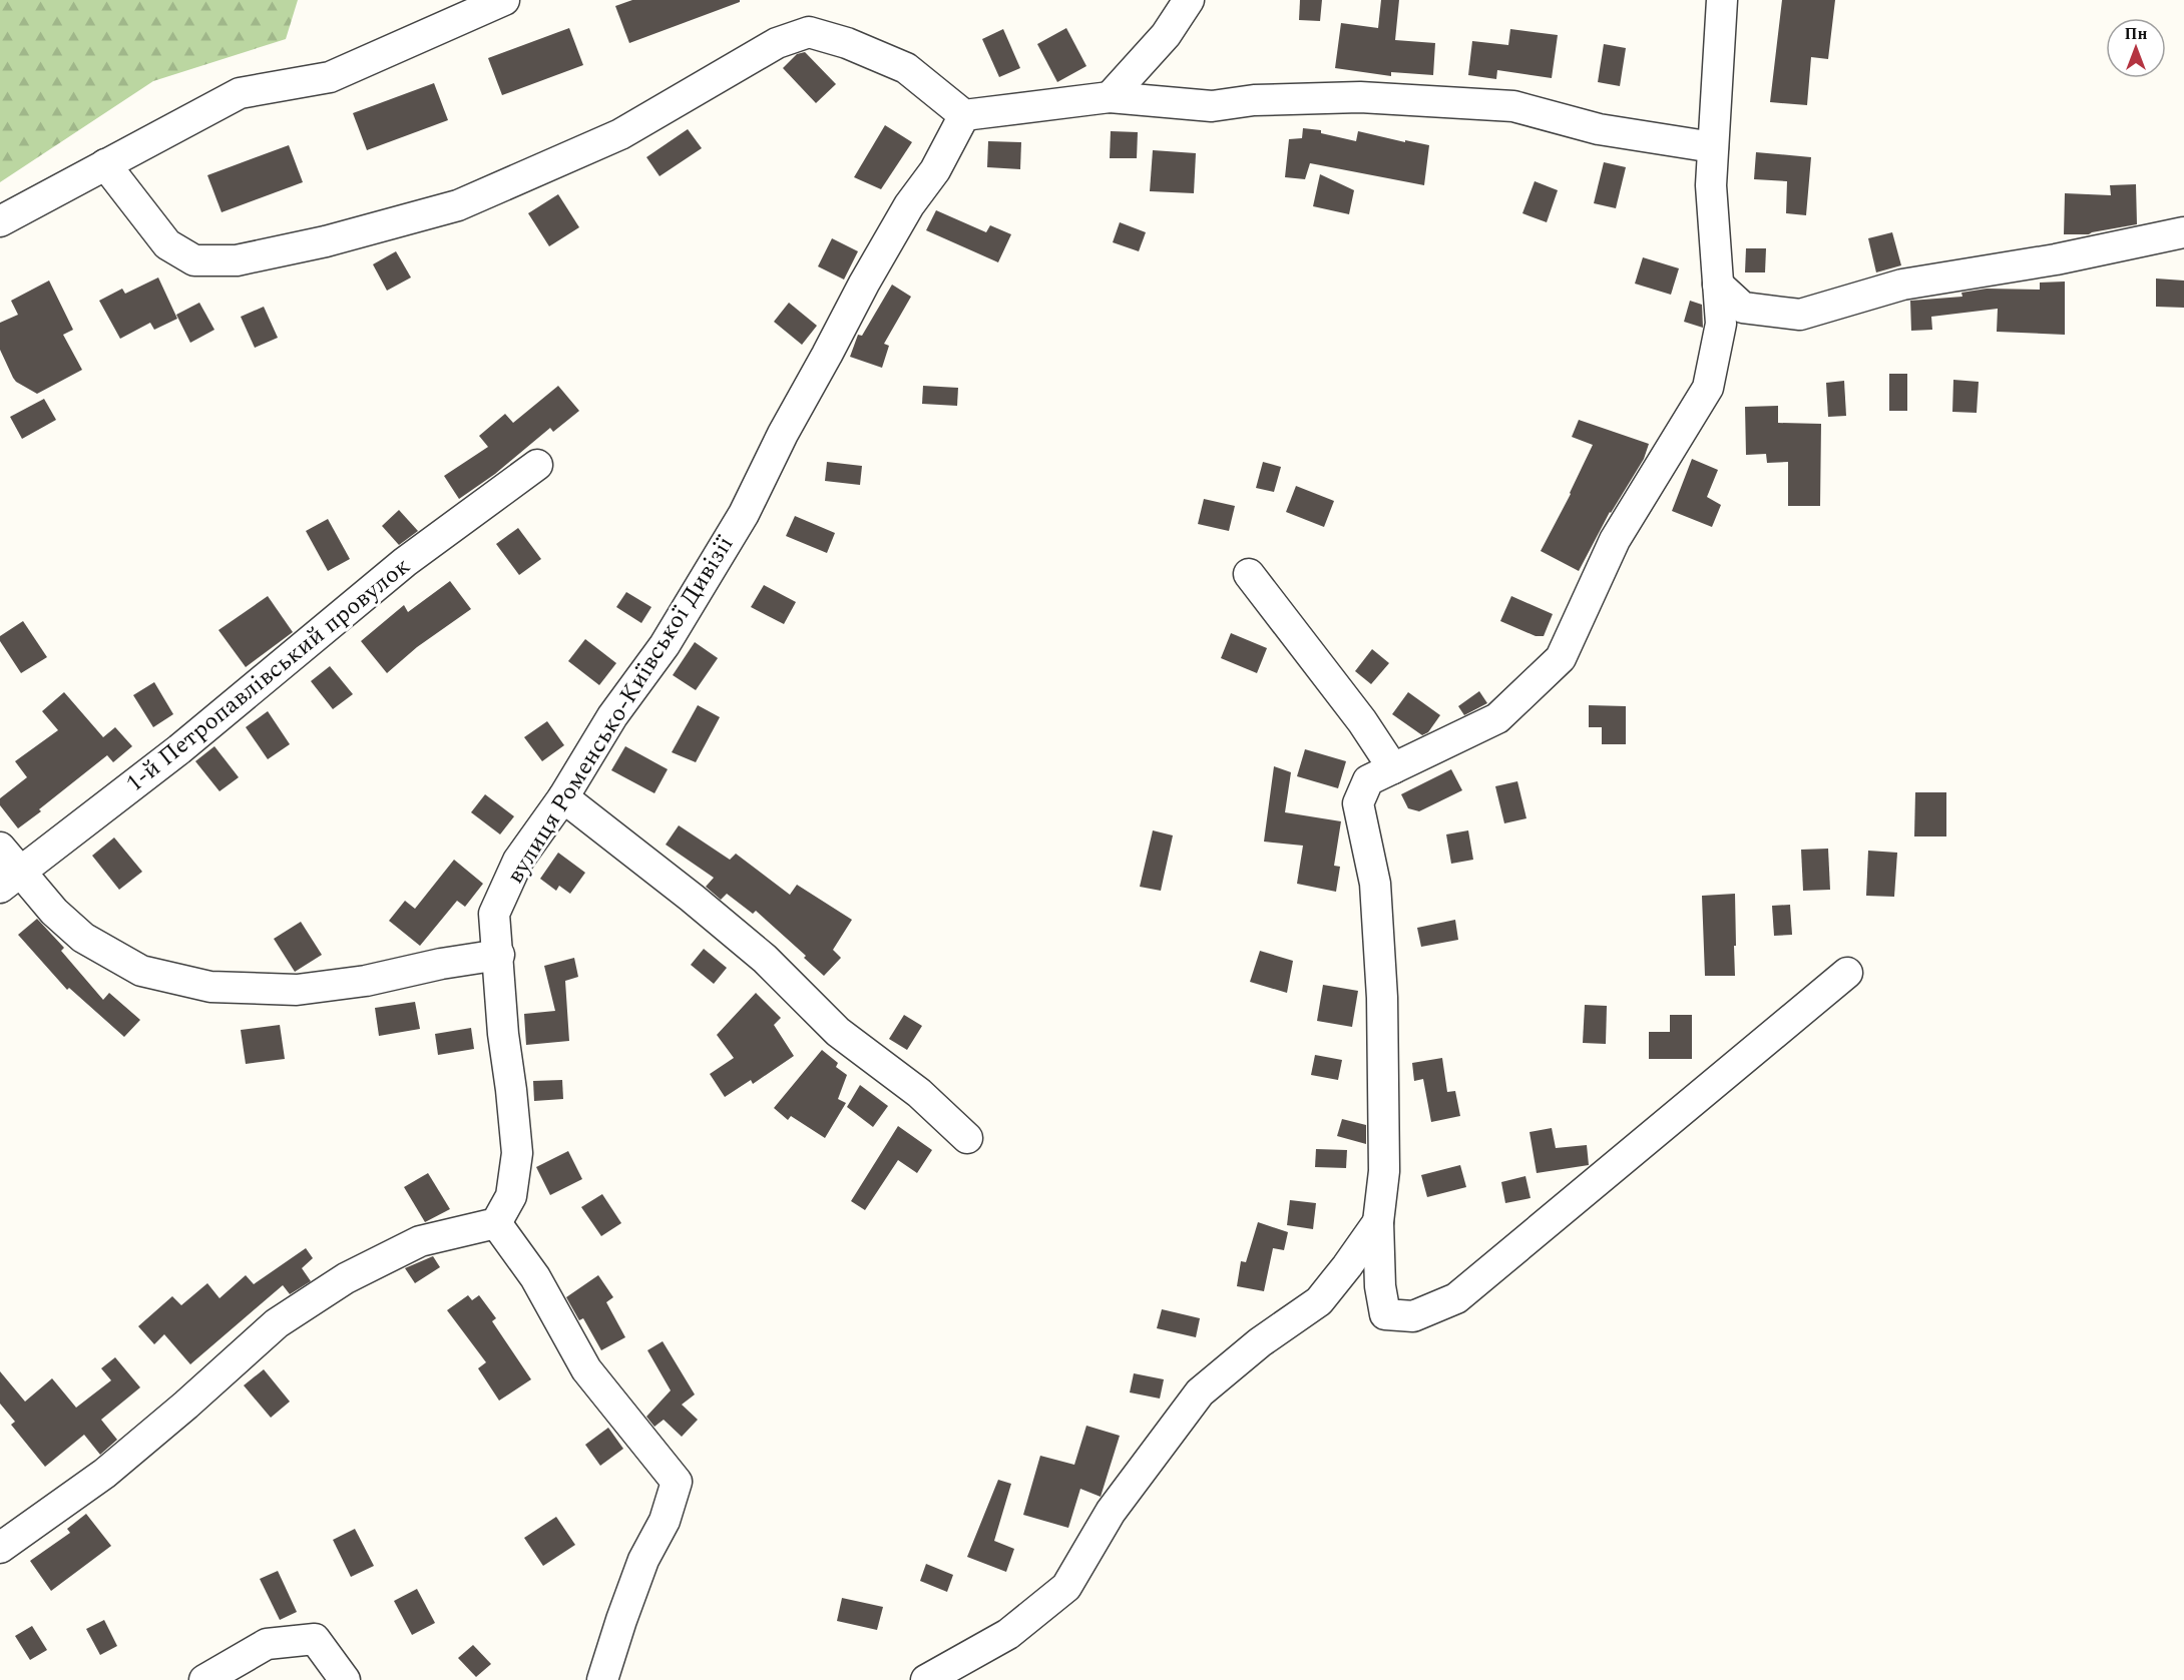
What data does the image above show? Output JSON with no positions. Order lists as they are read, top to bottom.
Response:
{
  "streets": {
    "street": ["1-й Петропавлівський провулок", "вулиця Роменсько-Київської Дивізії"]
  },
  "north": "top"
}
